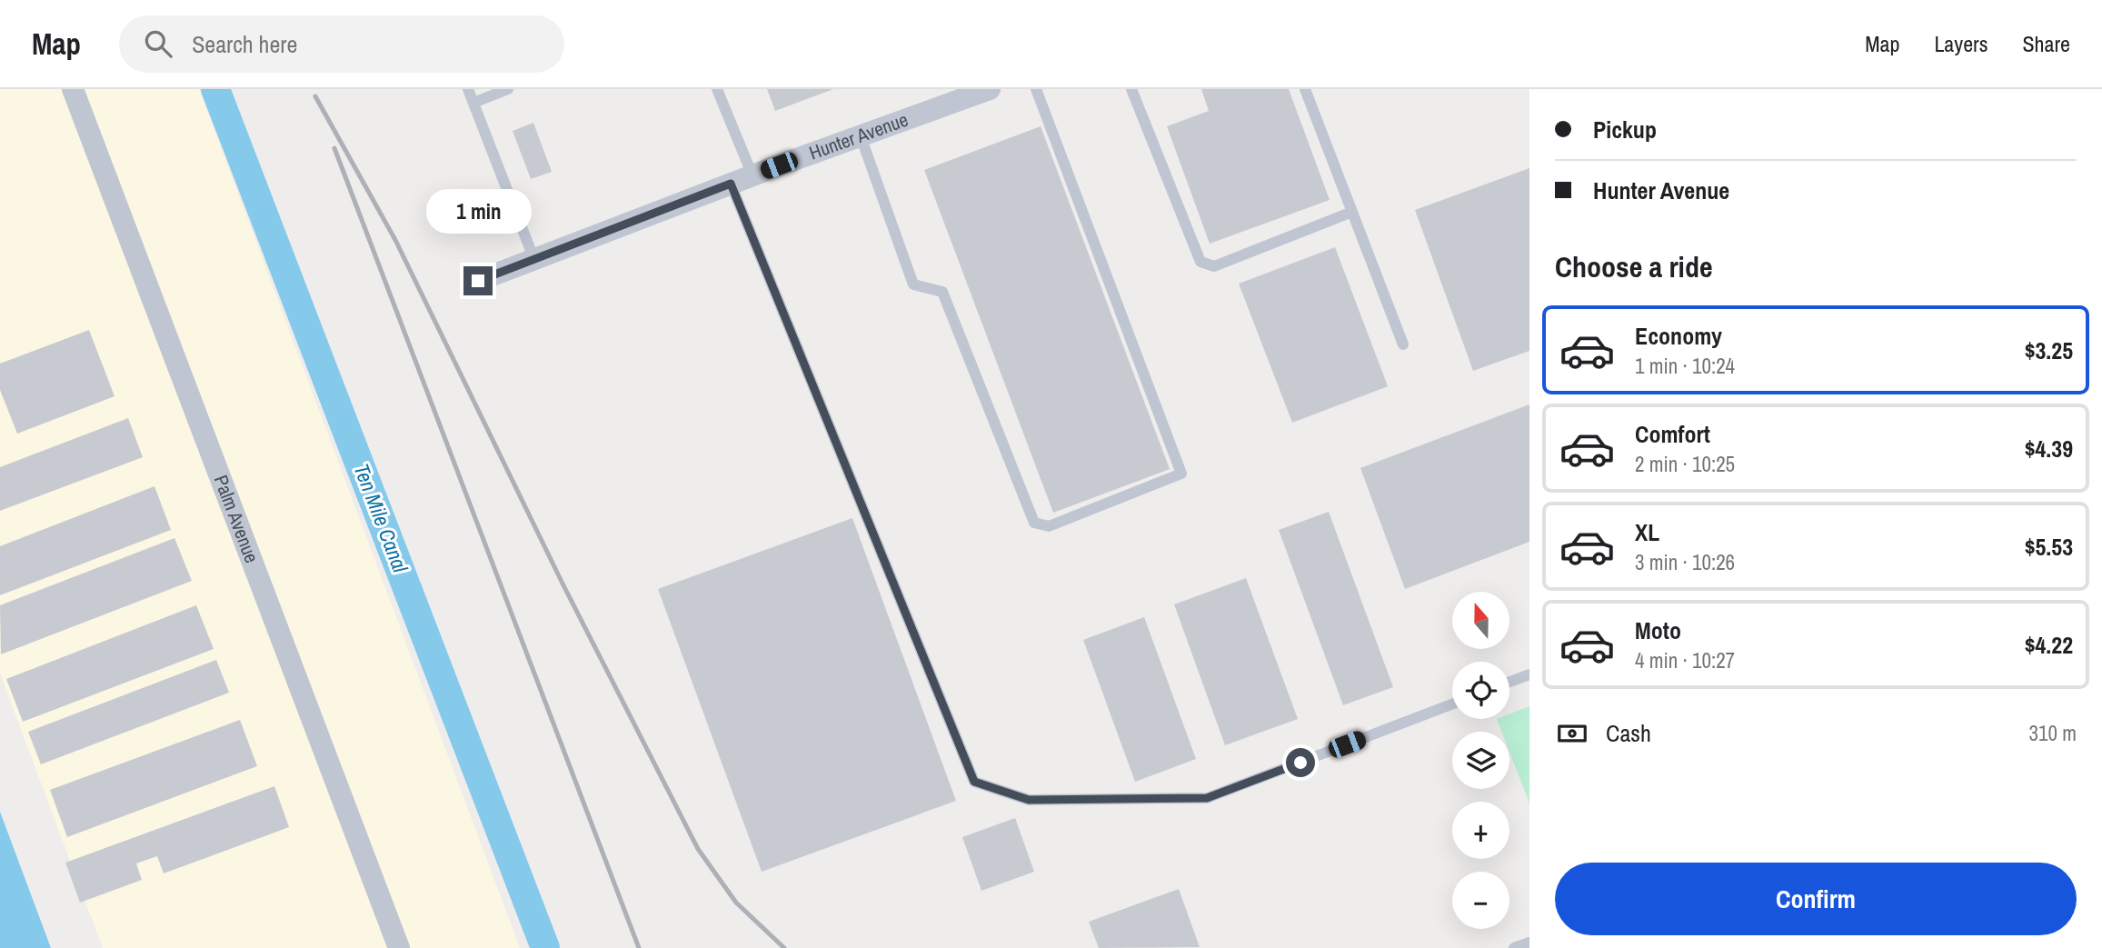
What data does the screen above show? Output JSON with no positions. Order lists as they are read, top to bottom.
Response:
{
  "streets": {
    "street": ["Hunter Avenue", "Palm Avenue"]
  },
  "water": ["Ten Mile Canal"],
  "north": "top",
  "page": {
    "header": "Map",
    "search": "Search here",
    "nav": ["Map", "Layers", "Share"],
    "banner": ["Pickup", "Hunter Avenue"],
    "bubble": "1 min",
    "heading": "Choose a ride",
    "list": [
      {
        "name": "Economy",
        "note": "1 min · 10:24",
        "value": "$3.25"
      },
      {
        "name": "Comfort",
        "note": "2 min · 10:25",
        "value": "$4.39"
      },
      {
        "name": "XL",
        "note": "3 min · 10:26",
        "value": "$5.53"
      },
      {
        "name": "Moto",
        "note": "4 min · 10:27",
        "value": "$4.22"
      }
    ],
    "map_buttons": ["+", "−"],
    "pay": ["Cash", "310 m"],
    "buttons": "Confirm"
  }
}
